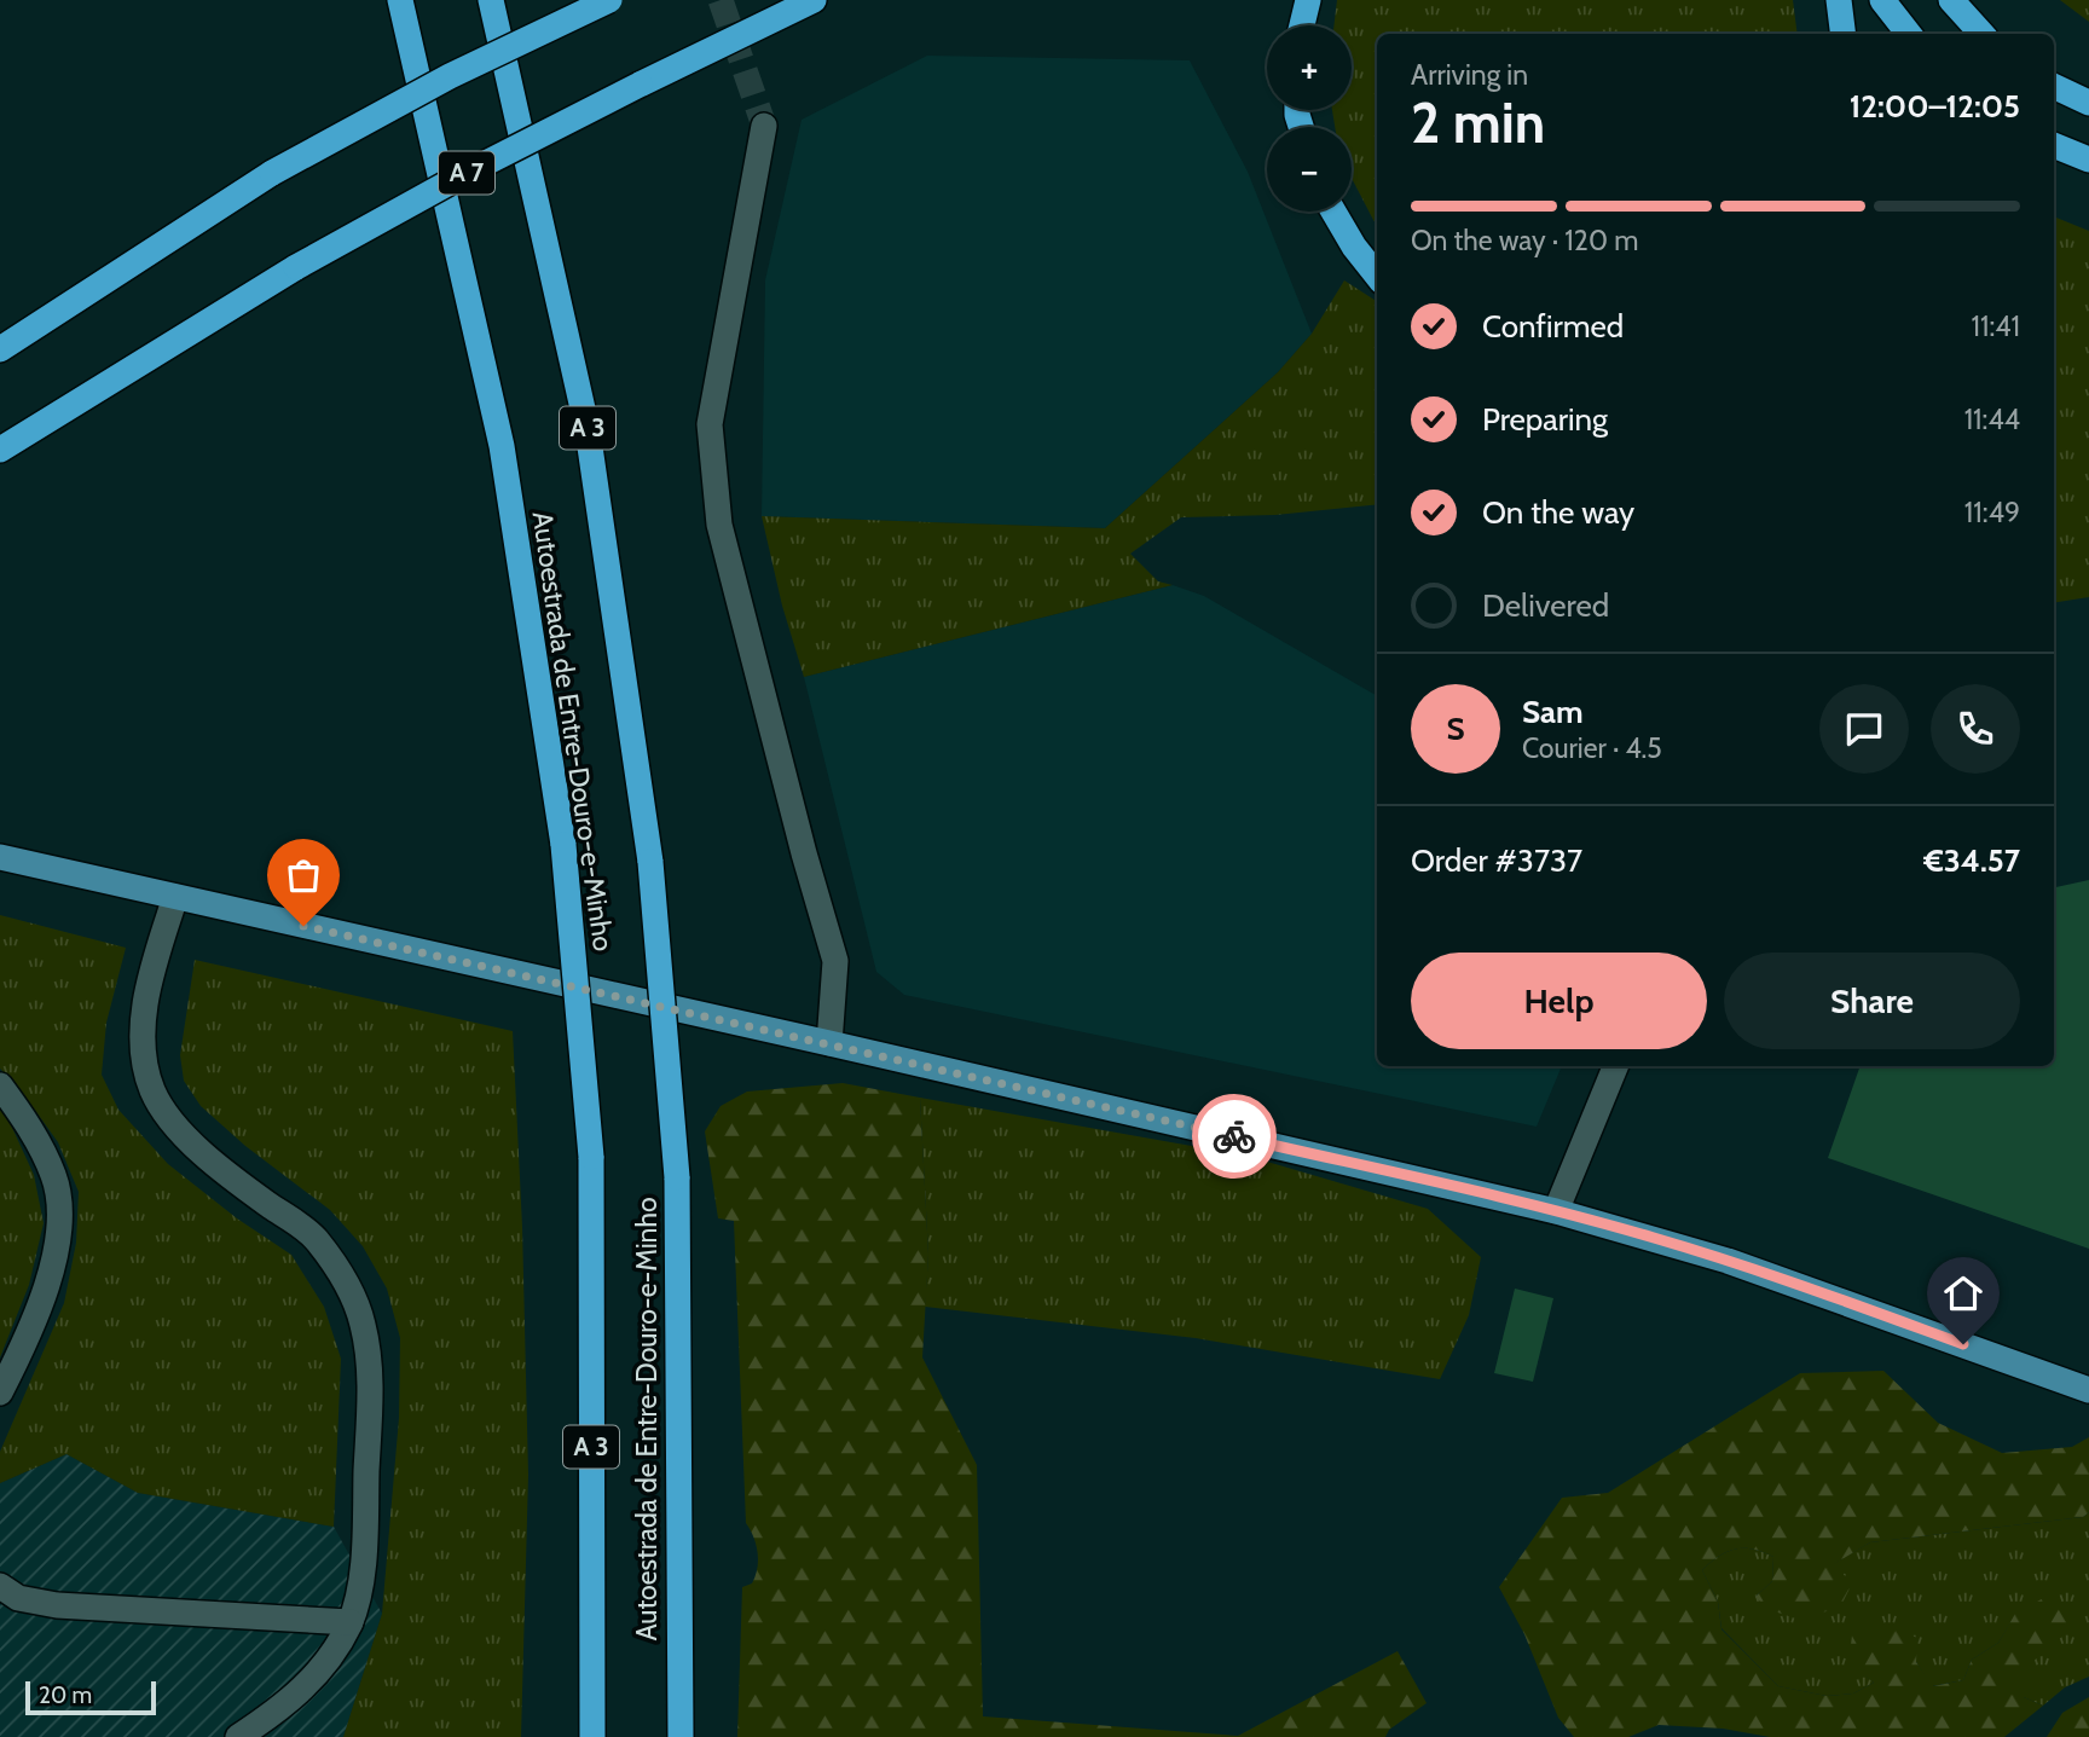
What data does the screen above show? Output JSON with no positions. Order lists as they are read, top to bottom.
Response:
{
  "streets": {
    "highway": ["A 7", "A 3", "Autoestrada de Entre-Douro-e-Minho"]
  },
  "scale_bar": "20 m",
  "page": {
    "map_buttons": ["+", "−"],
    "heading": ["2 min", "Arriving in", "12:00–12:05"],
    "panel": [
      "Sam",
      "Courier · 4.5",
      "Order #3737",
      "€34.57"
    ],
    "bar": "On the way · 120 m",
    "list": [
      ["Confirmed", "11:41"],
      ["Preparing", "11:44"],
      ["On the way", "11:49"],
      "Delivered"
    ],
    "round": "S",
    "buttons": ["Help", "Share"],
    "scale": "20 m"
  }
}
